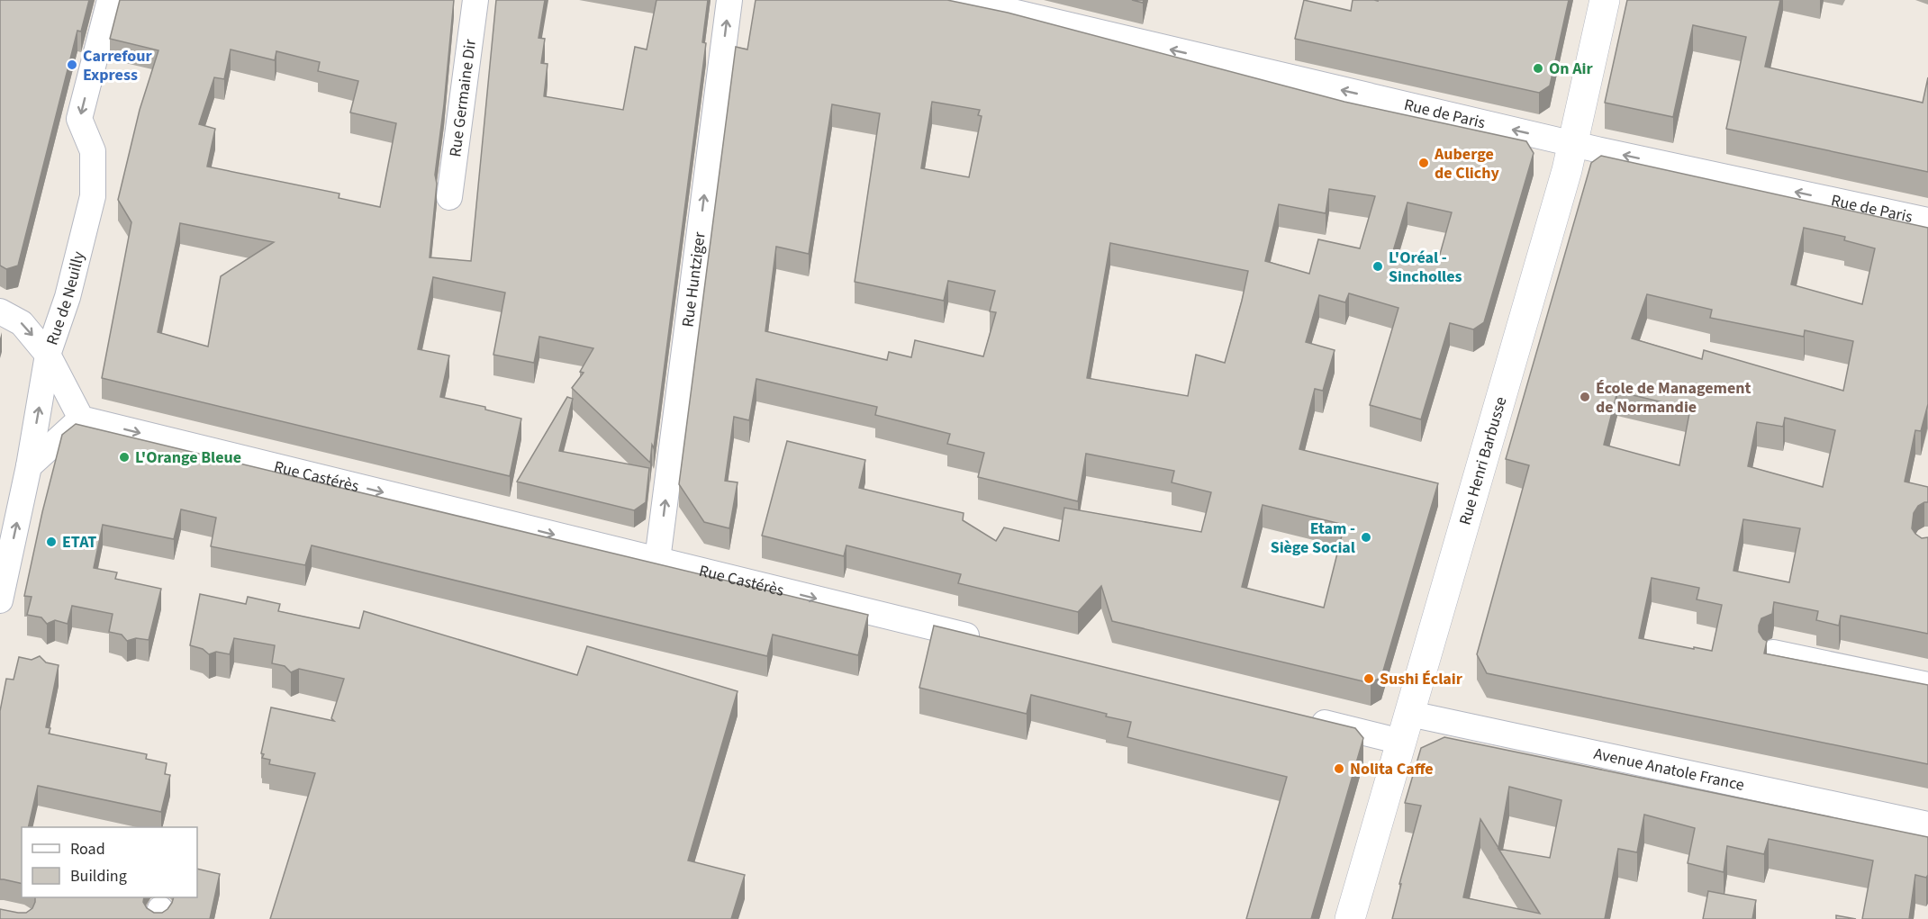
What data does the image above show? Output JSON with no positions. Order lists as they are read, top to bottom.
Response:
{
  "streets": {
    "street": [
      "Rue Germaine Dir",
      "Rue de Paris",
      "Rue Huntziger",
      "Rue de Neuilly",
      "Rue Henri Barbusse",
      "Rue Castérès",
      "Avenue Anatole France"
    ]
  },
  "crossings": [
    ["Rue de Paris", "Rue Henri Barbusse"],
    ["Rue Huntziger", "Rue Castérès"],
    ["Rue Henri Barbusse", "Avenue Anatole France"]
  ],
  "one_way": ["Rue de Paris", "Rue Huntziger", "Rue Castérès"],
  "places": [
    "Carrefour Express",
    "On Air",
    "Auberge de Clichy",
    "L'Oréal - Sincholles",
    "École de Management de Normandie",
    "L'Orange Bleue",
    "Etam - Siège Social",
    "ETAT",
    "Sushi Éclair",
    "Nolita Caffe"
  ],
  "legend": ["Road", "Building"]
}
